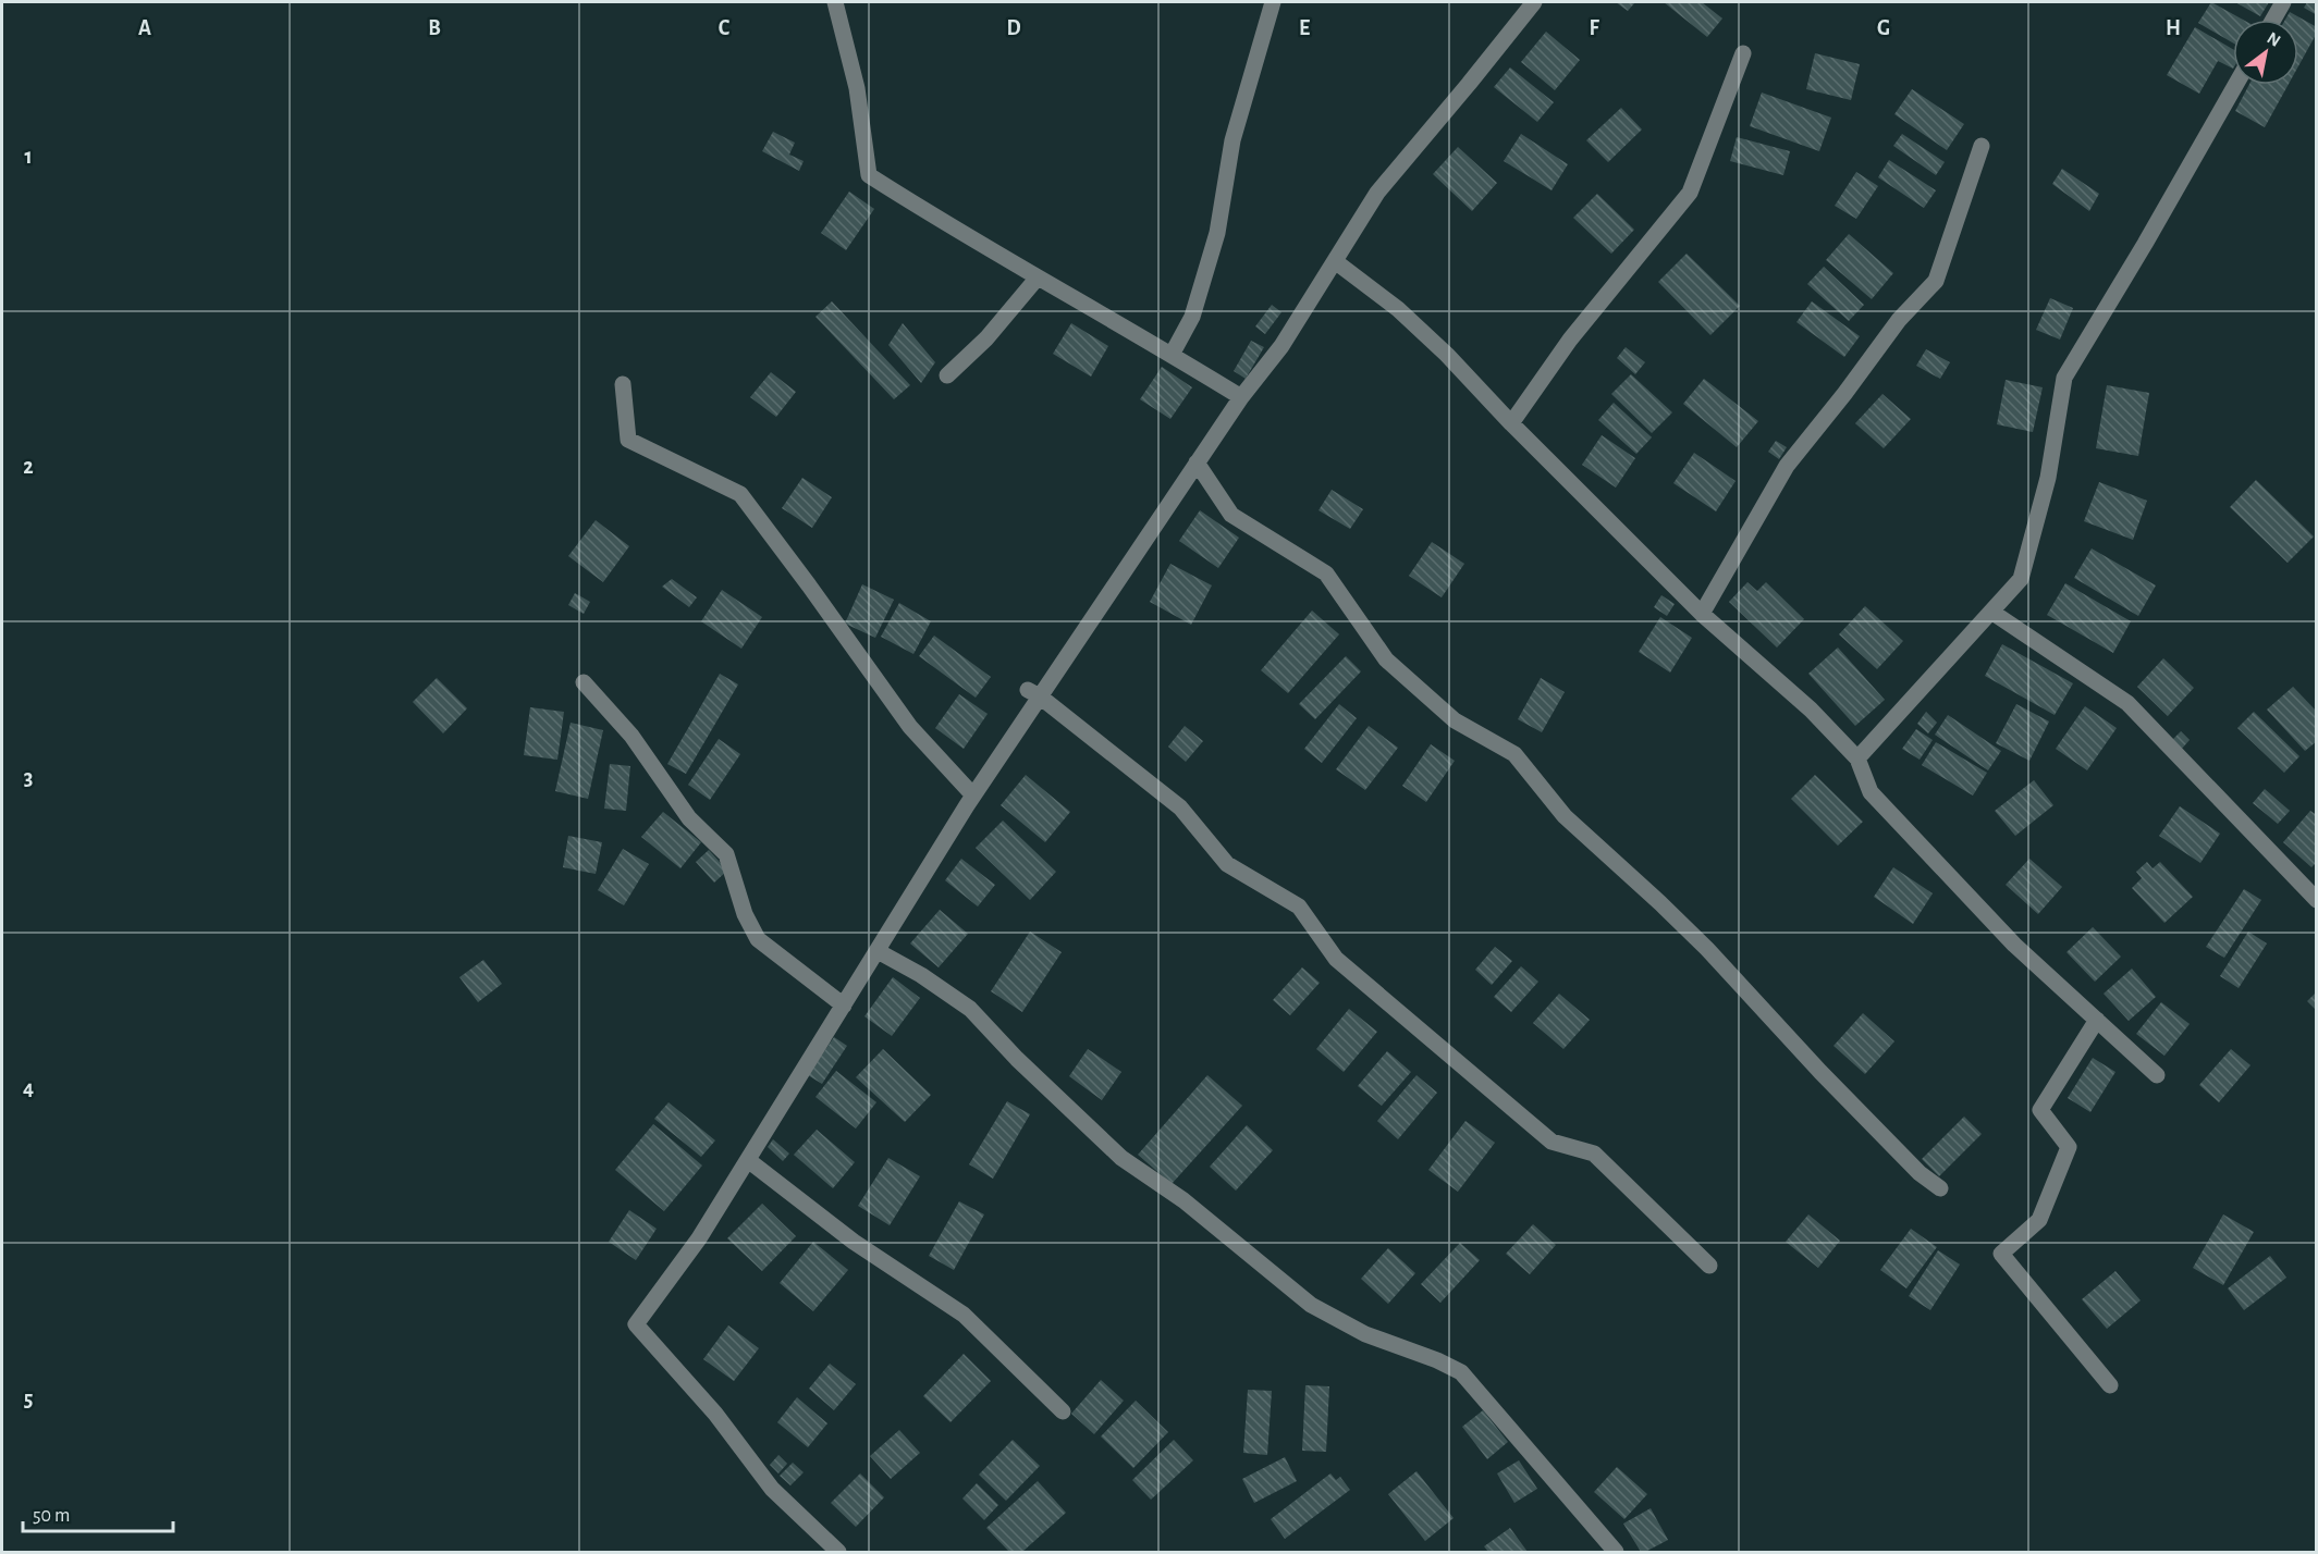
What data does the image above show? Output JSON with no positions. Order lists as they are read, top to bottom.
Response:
{
  "scale_bar": "50 m",
  "north": "top right",
  "grid": {
    "columns": [
      "A",
      "B",
      "C",
      "D",
      "E",
      "F",
      "G",
      "H"
    ],
    "rows": [
      "1",
      "2",
      "3",
      "4",
      "5"
    ]
  }
}
